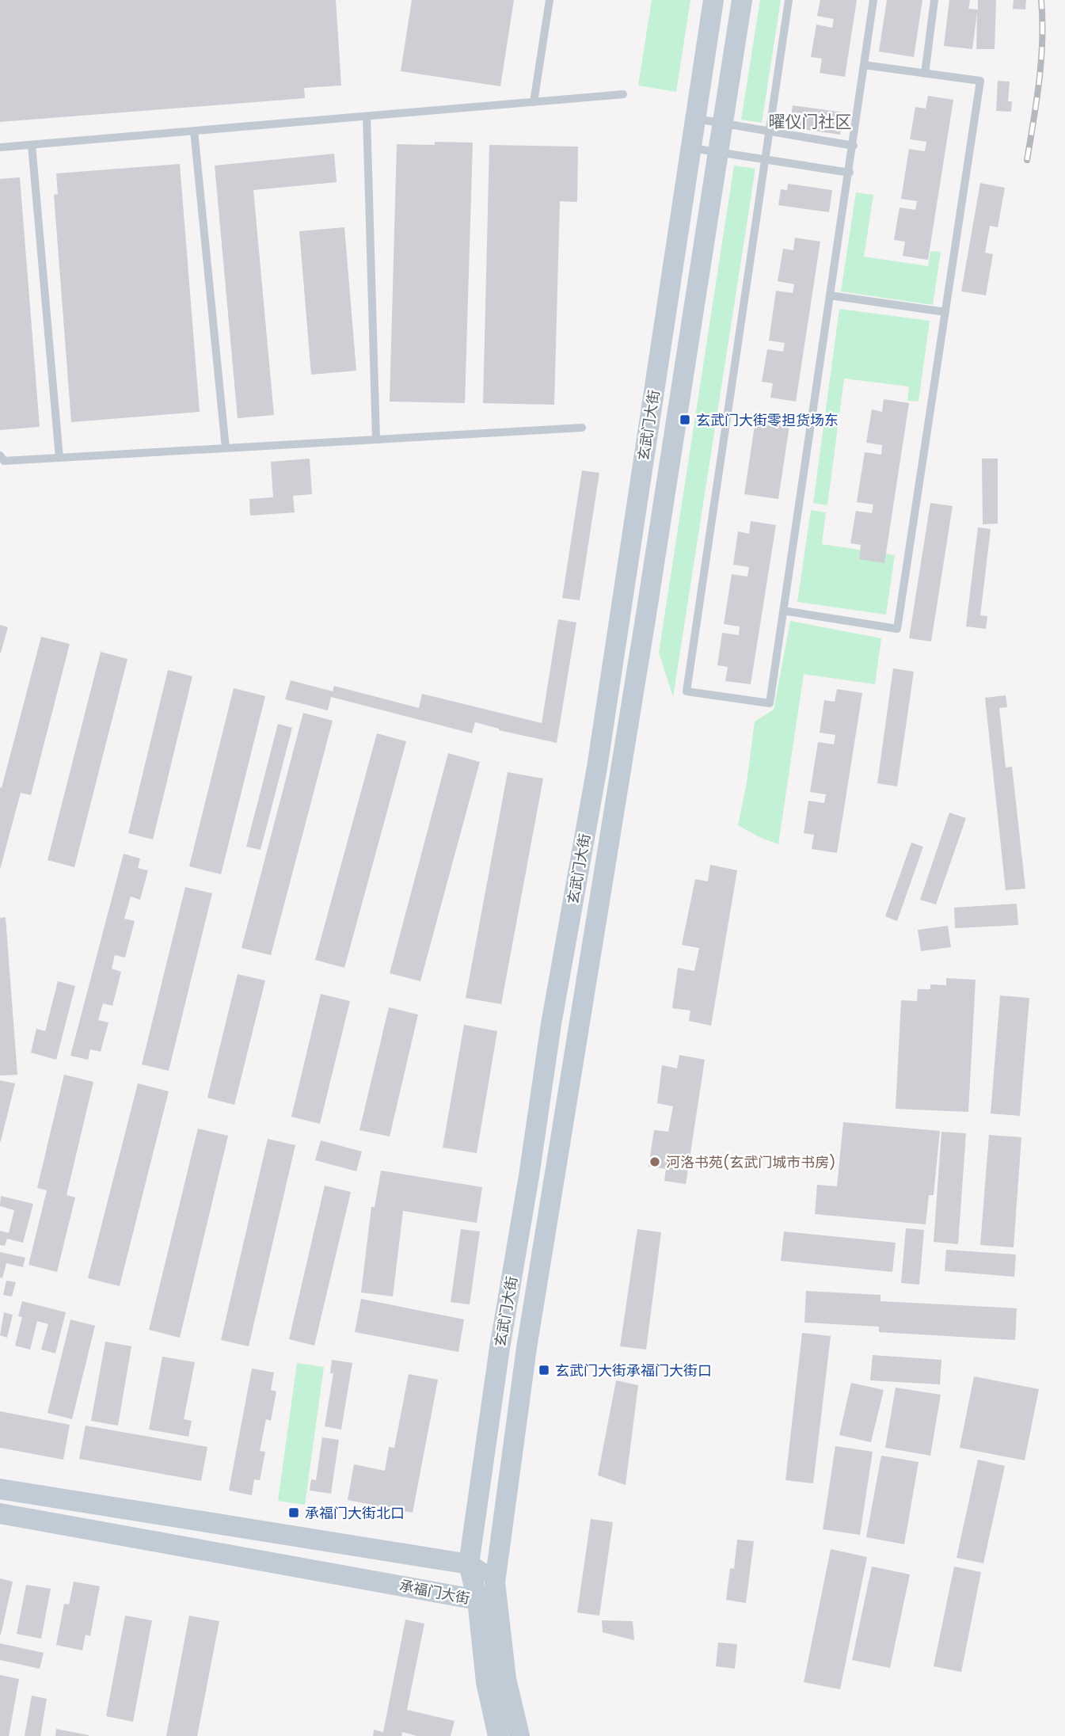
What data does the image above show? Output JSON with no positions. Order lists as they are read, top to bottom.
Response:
{
  "streets": {
    "main road": ["玄武门大街", "承福门大街"]
  },
  "crossings": [
    ["玄武门大街", "承福门大街"]
  ],
  "districts": ["曜仪门社区"],
  "places": {
    "transit": ["玄武门大街零担货场东", "玄武门大街承福门大街口", "承福门大街北口"],
    "other": ["河洛书苑(玄武门城市书房)"]
  }
}
